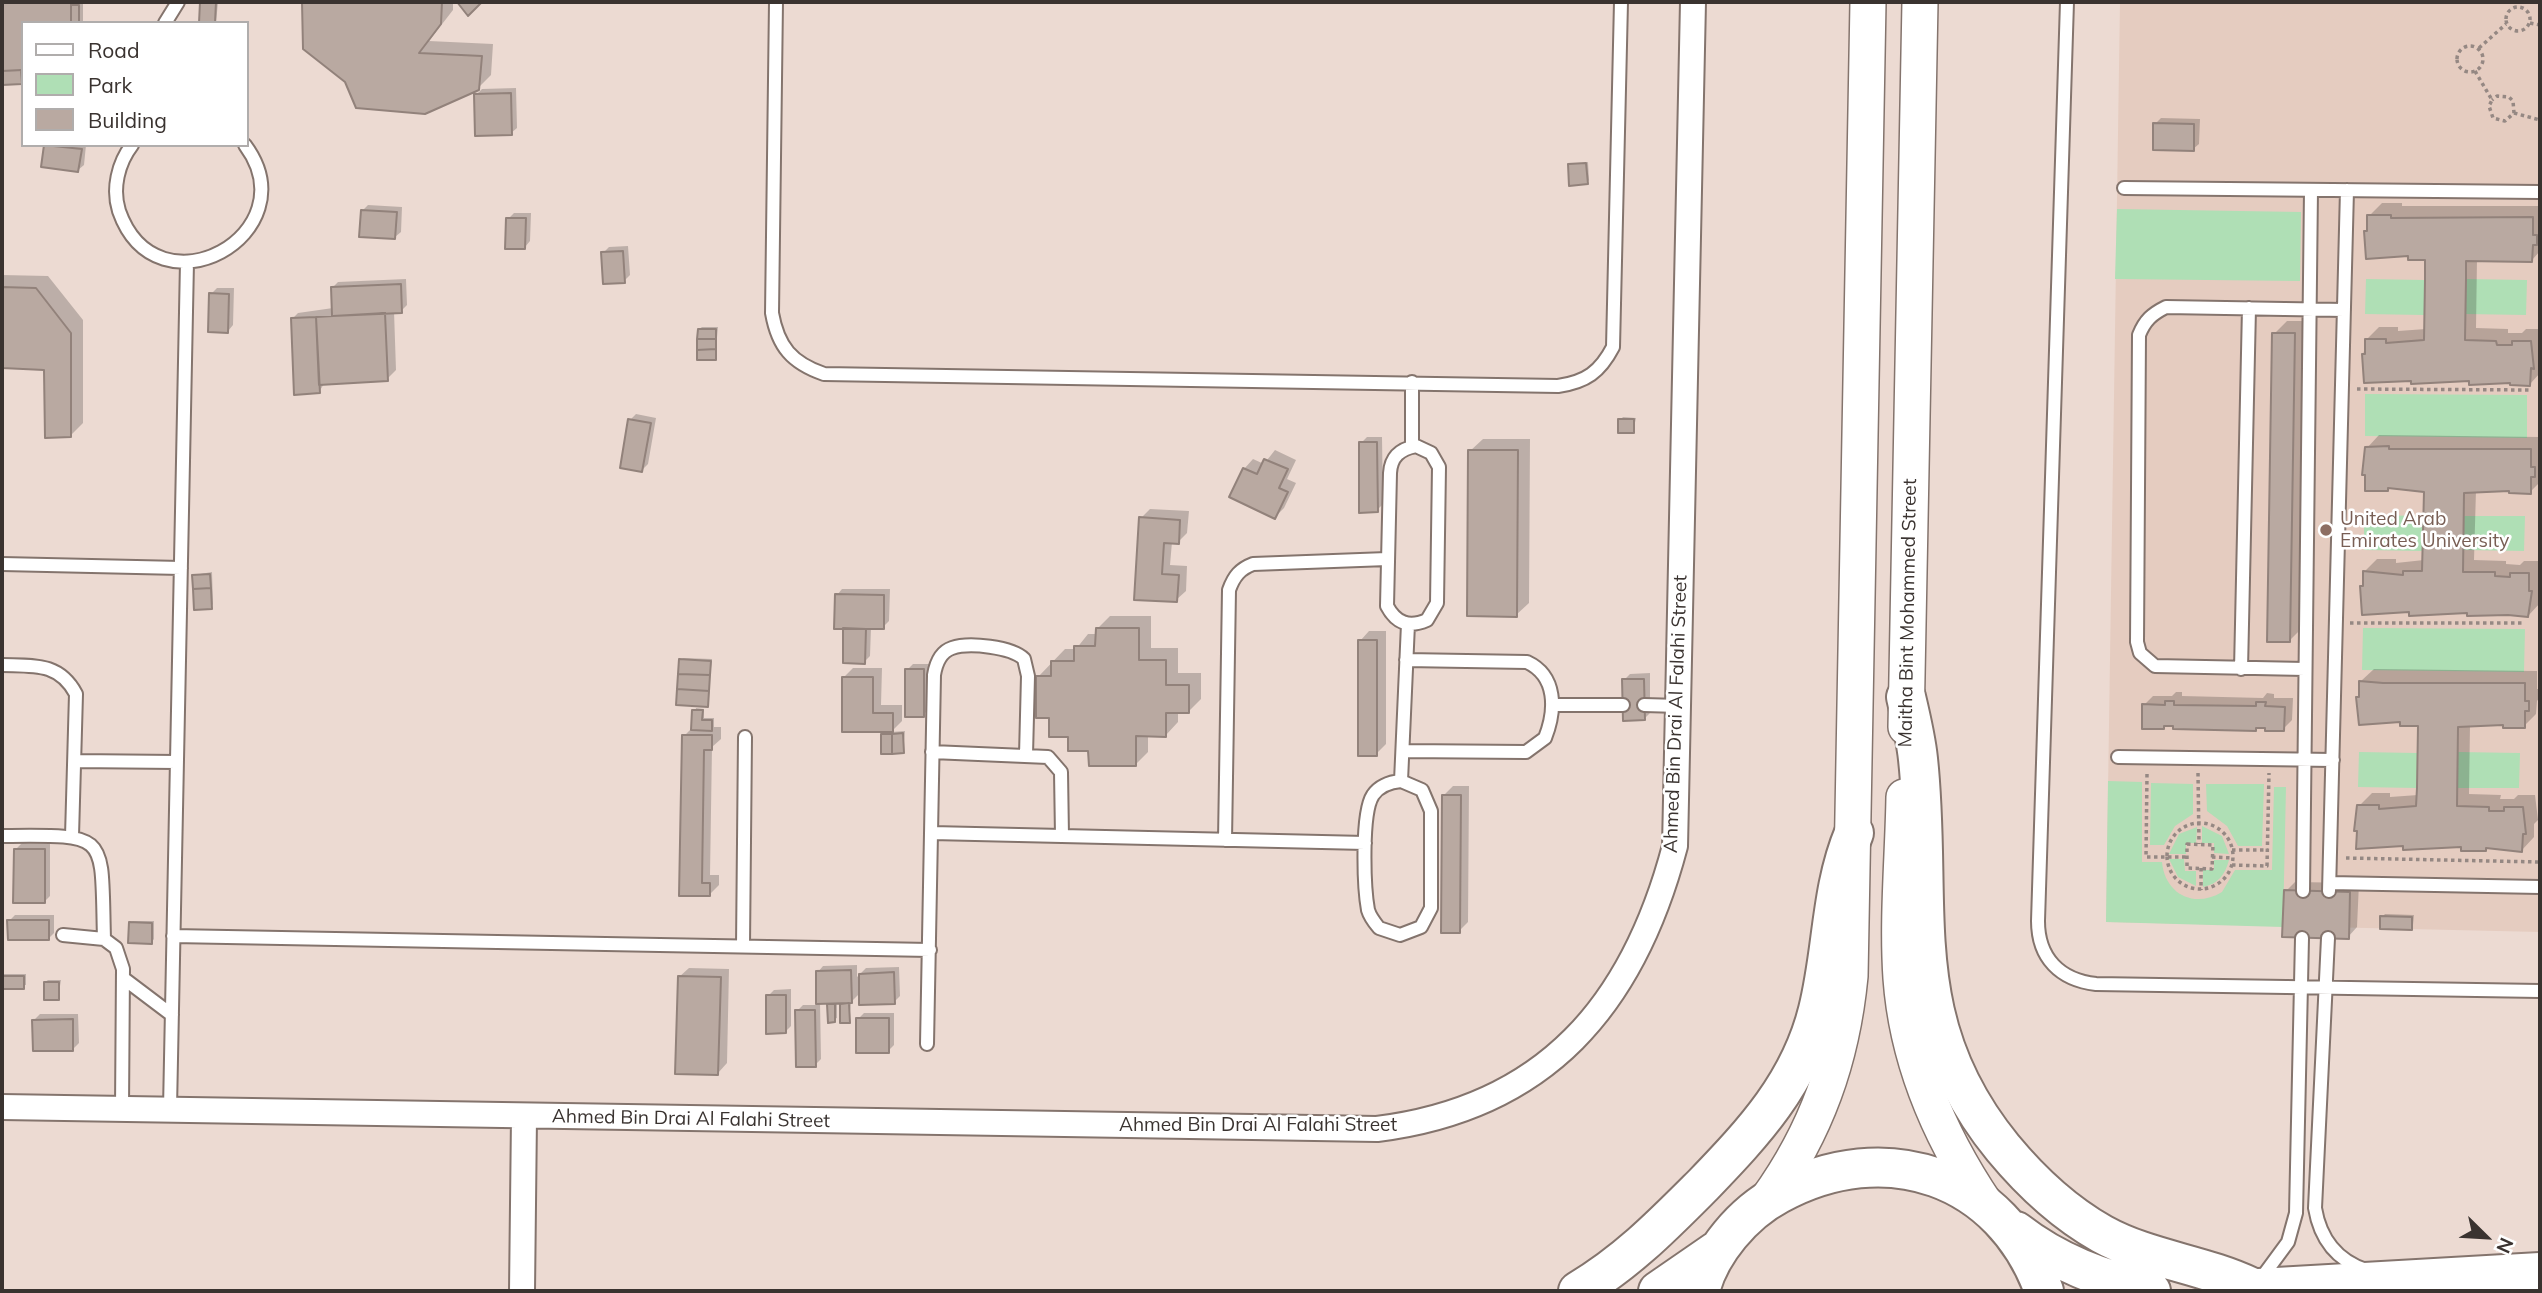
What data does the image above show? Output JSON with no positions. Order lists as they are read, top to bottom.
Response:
{
  "streets": {
    "main road": ["Maitha Bint Mohammed Street"],
    "street": ["Ahmed Bin Drai Al Falahi Street"]
  },
  "places": ["United Arab Emirates University"],
  "legend": ["Road", "Park", "Building"],
  "north": "bottom right"
}
